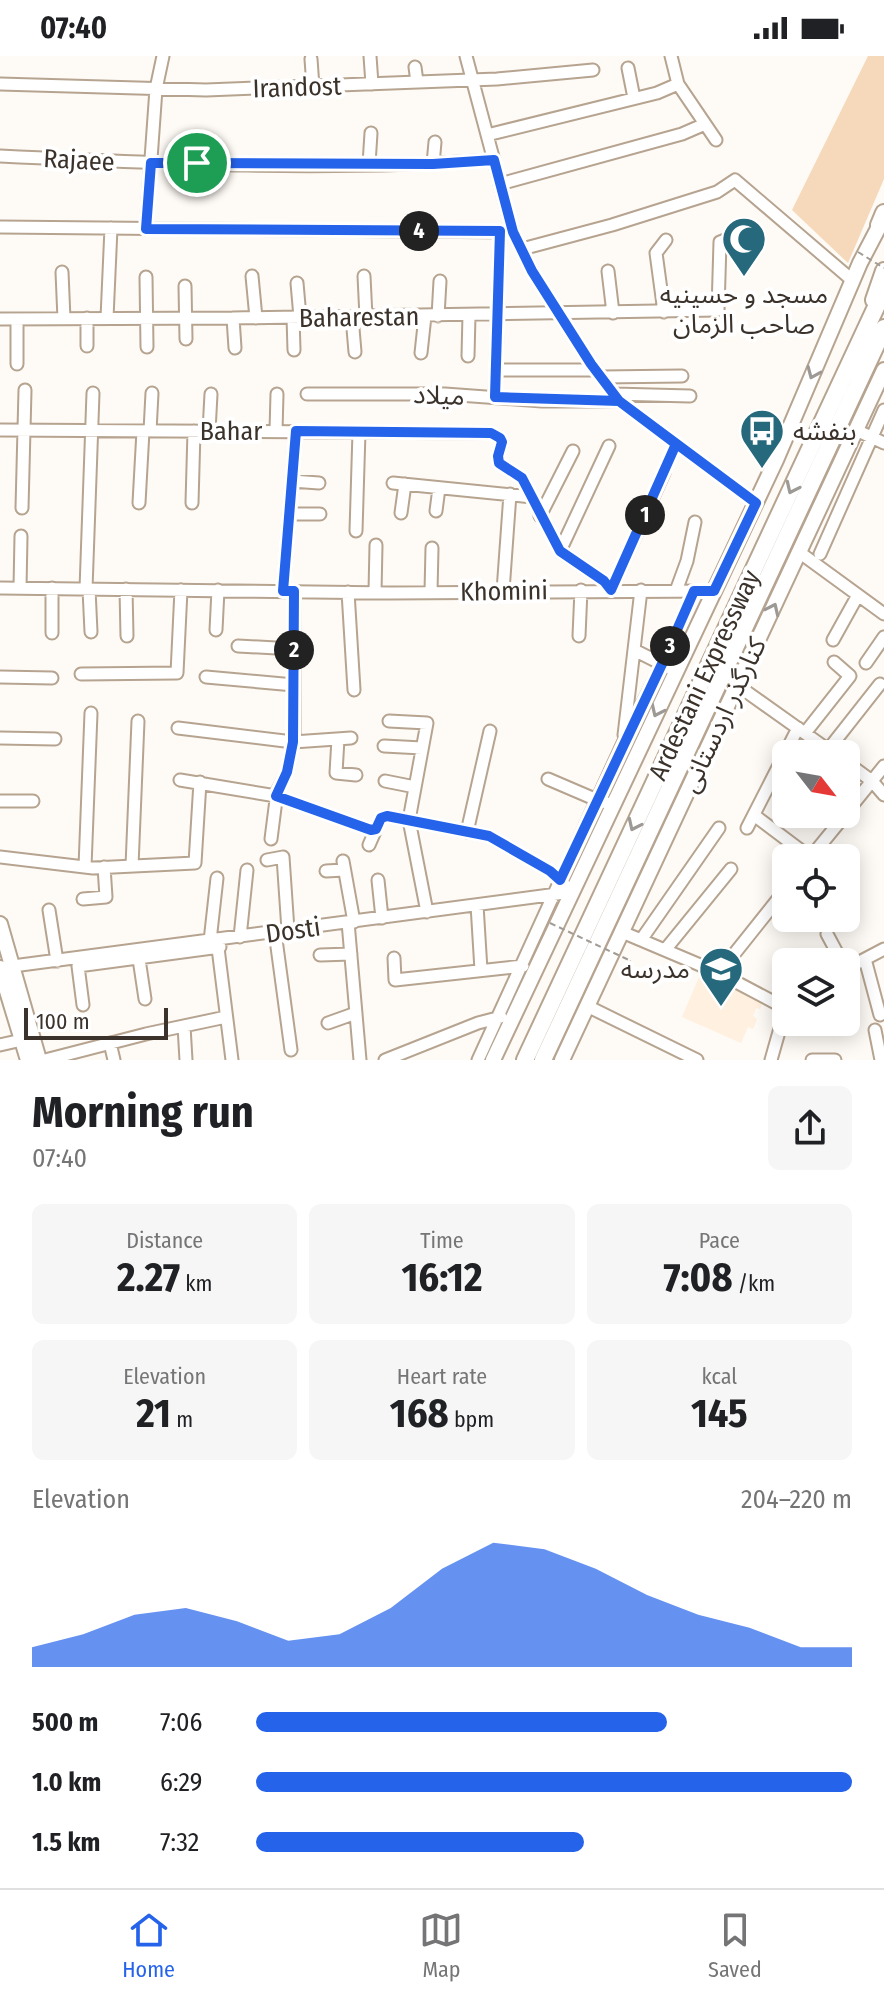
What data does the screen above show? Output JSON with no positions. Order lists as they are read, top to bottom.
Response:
{
  "streets": {
    "highway": ["Ardestani Expressway"],
    "main road": ["کنارگذر اردستانی"],
    "street": [
      "Irandost",
      "Rajaee",
      "Baharestan",
      "میلاد",
      "Bahar",
      "Khomini",
      "Dosti"
    ]
  },
  "crossings": [
    ["Bahar", "Khomini"]
  ],
  "places": {
    "mosque": ["مسجد و حسینیه صاحب الزمان"],
    "bus stop": ["بنفشه"],
    "school or university": ["مدرسه"]
  },
  "scale_bar": "100 m",
  "north": "bottom right",
  "page": {
    "status": "07:40",
    "pins": [
      "4",
      "1",
      "3",
      "2"
    ],
    "scale": "100 m",
    "heading": ["Morning run", "07:40"],
    "stats": [
      ["Distance", "2.27 km"],
      ["Time", "16:12"],
      ["Pace", "7:08 /km"],
      ["Elevation", "21 m"],
      ["Heart rate", "168 bpm"],
      ["kcal", "145"]
    ],
    "chart": ["Elevation", "204–220 m"],
    "list": [
      {
        "name": "500 m",
        "note": "7:06"
      },
      {
        "name": "1.0 km",
        "note": "6:29"
      },
      {
        "name": "1.5 km",
        "note": "7:32"
      }
    ],
    "tabs": ["Home", "Map", "Saved"]
  }
}
